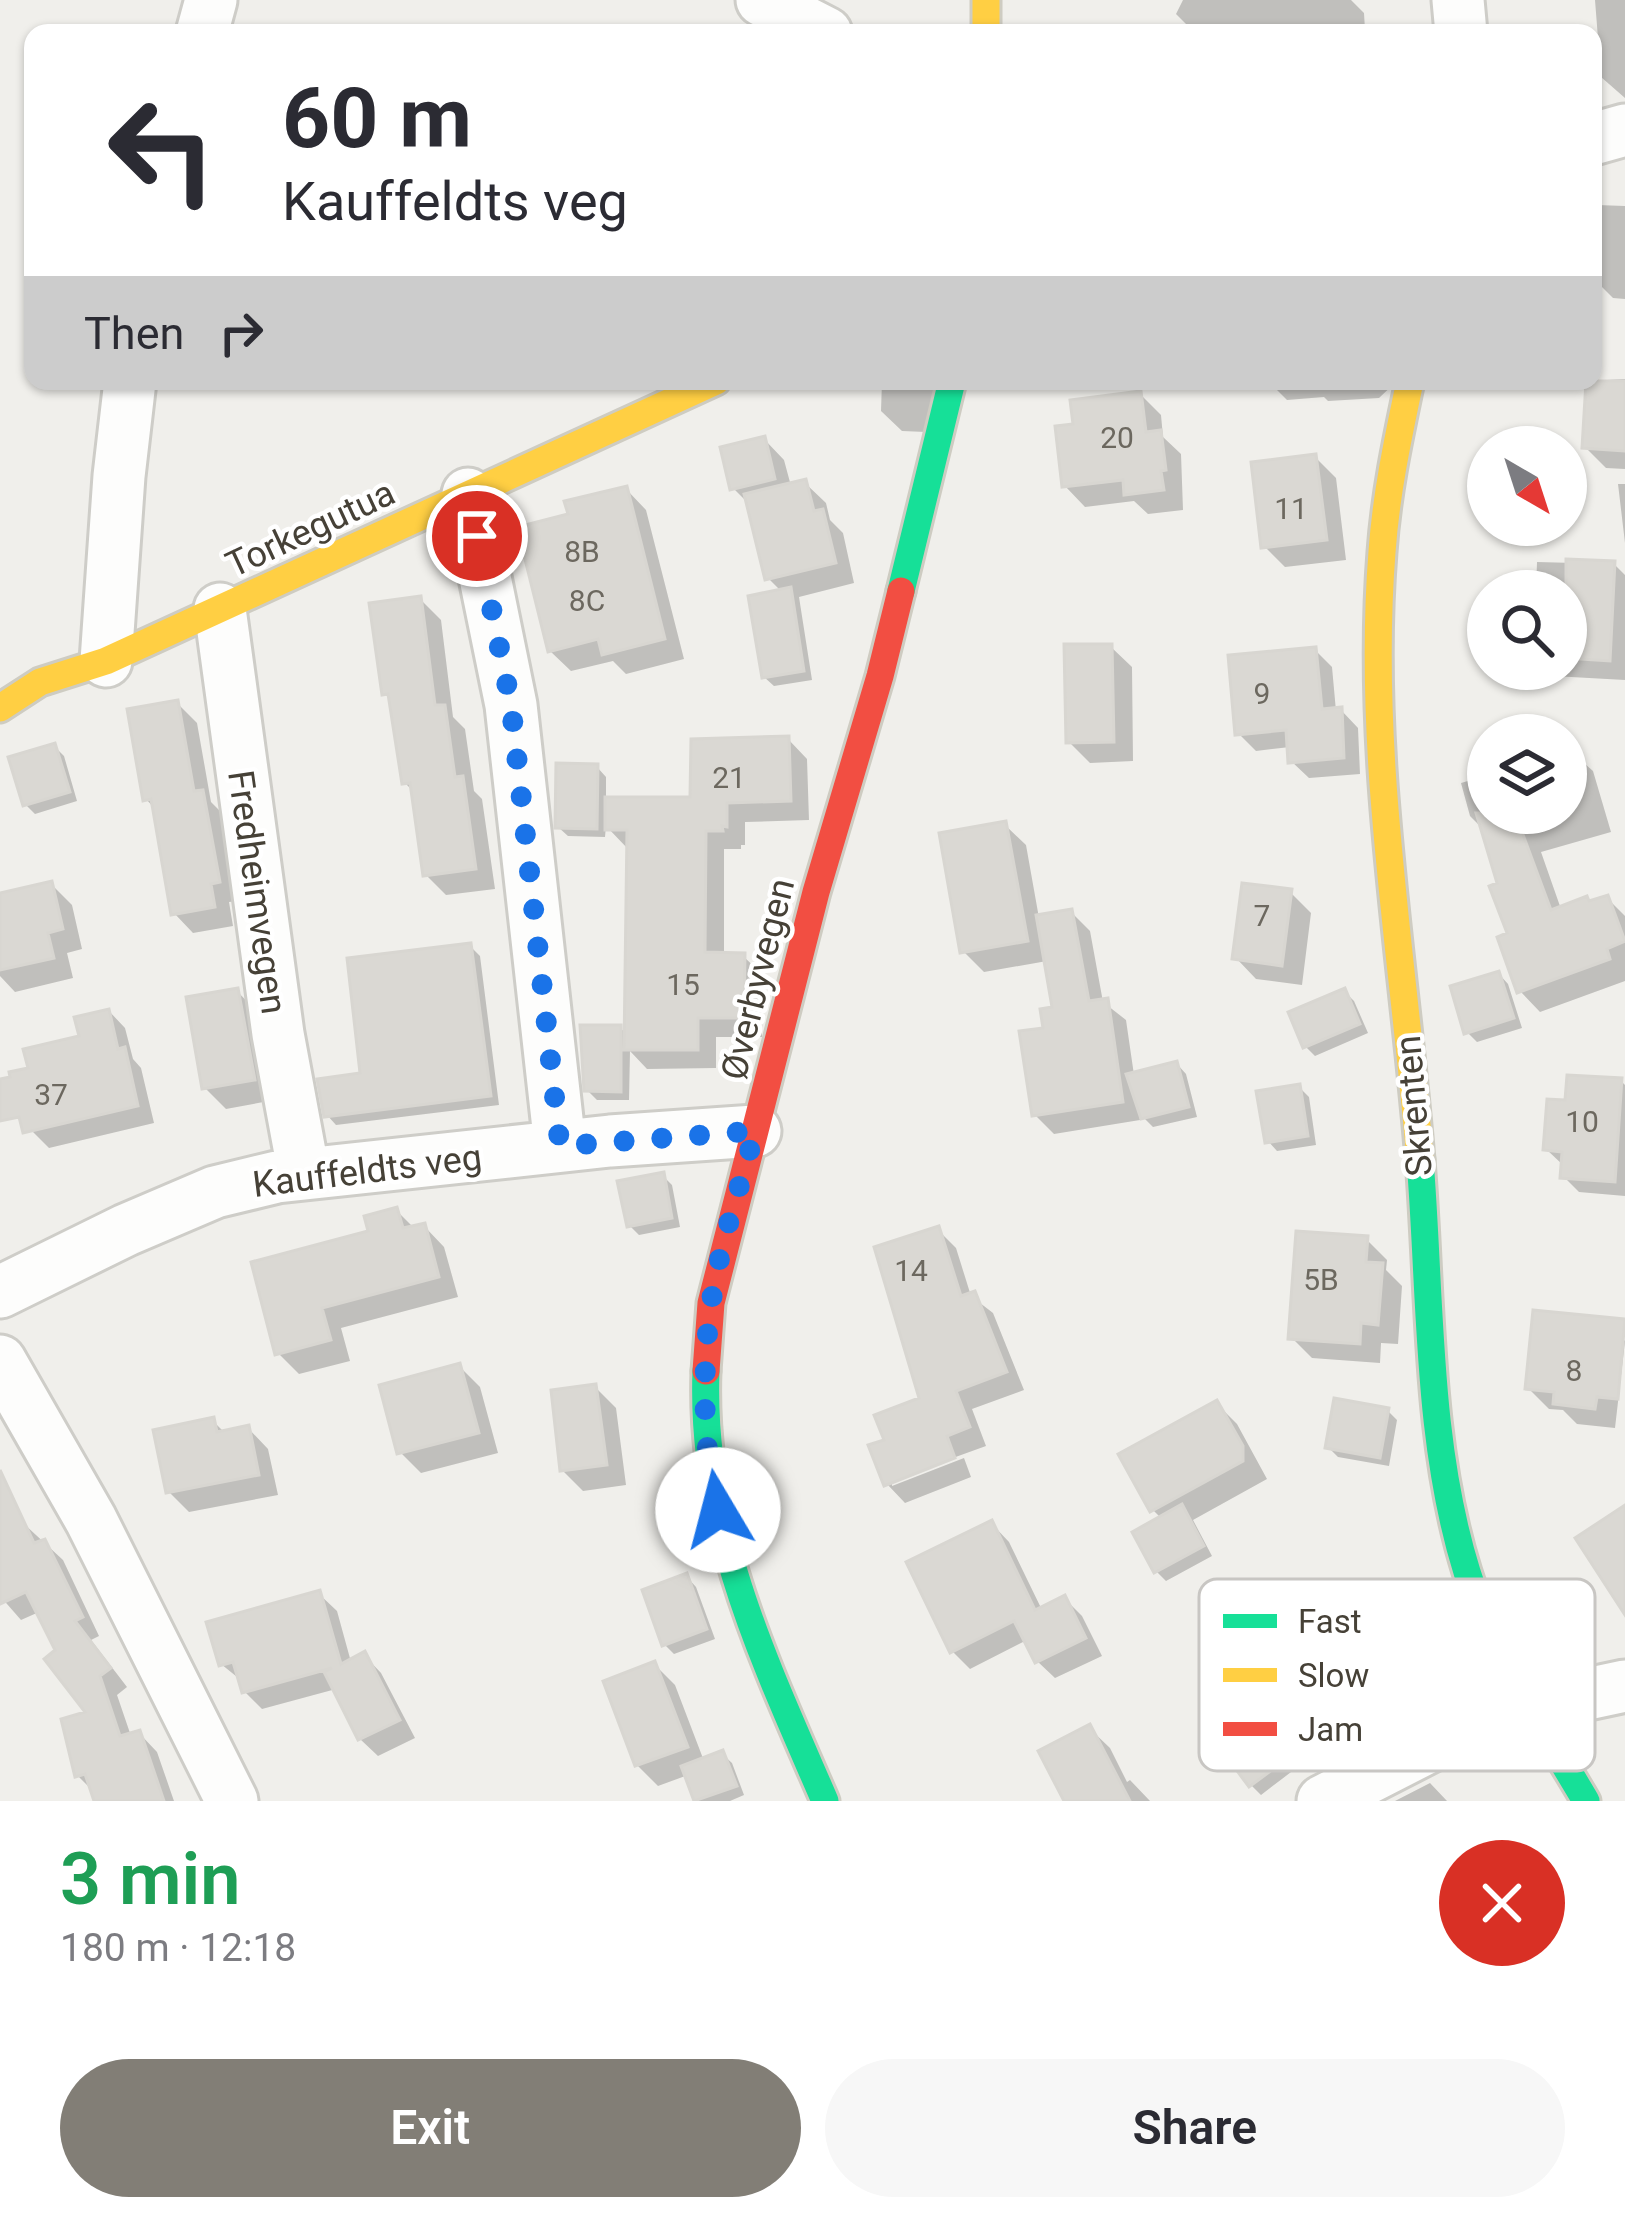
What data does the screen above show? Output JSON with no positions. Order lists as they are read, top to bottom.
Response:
{
  "streets": {
    "street": [
      "Torkegutua",
      "Fredheimvegen",
      "Øverbyvegen",
      "Skrenten",
      "Kauffeldts veg"
    ]
  },
  "crossings": [
    ["Torkegutua", "Fredheimvegen"],
    ["Fredheimvegen", "Kauffeldts veg"],
    ["Øverbyvegen", "Kauffeldts veg"]
  ],
  "house_numbers": [
    "20",
    "11",
    "8B",
    "8C",
    "9",
    "21",
    "7",
    "15",
    "37",
    "10",
    "14",
    "5B",
    "8"
  ],
  "legend": ["Fast", "Slow", "Jam"],
  "north": "bottom right",
  "page": {
    "turn": ["60 m", "Kauffeldts veg"],
    "then": "Then",
    "heading": ["3 min", "180 m · 12:18"],
    "buttons": ["Exit", "Share"]
  }
}
